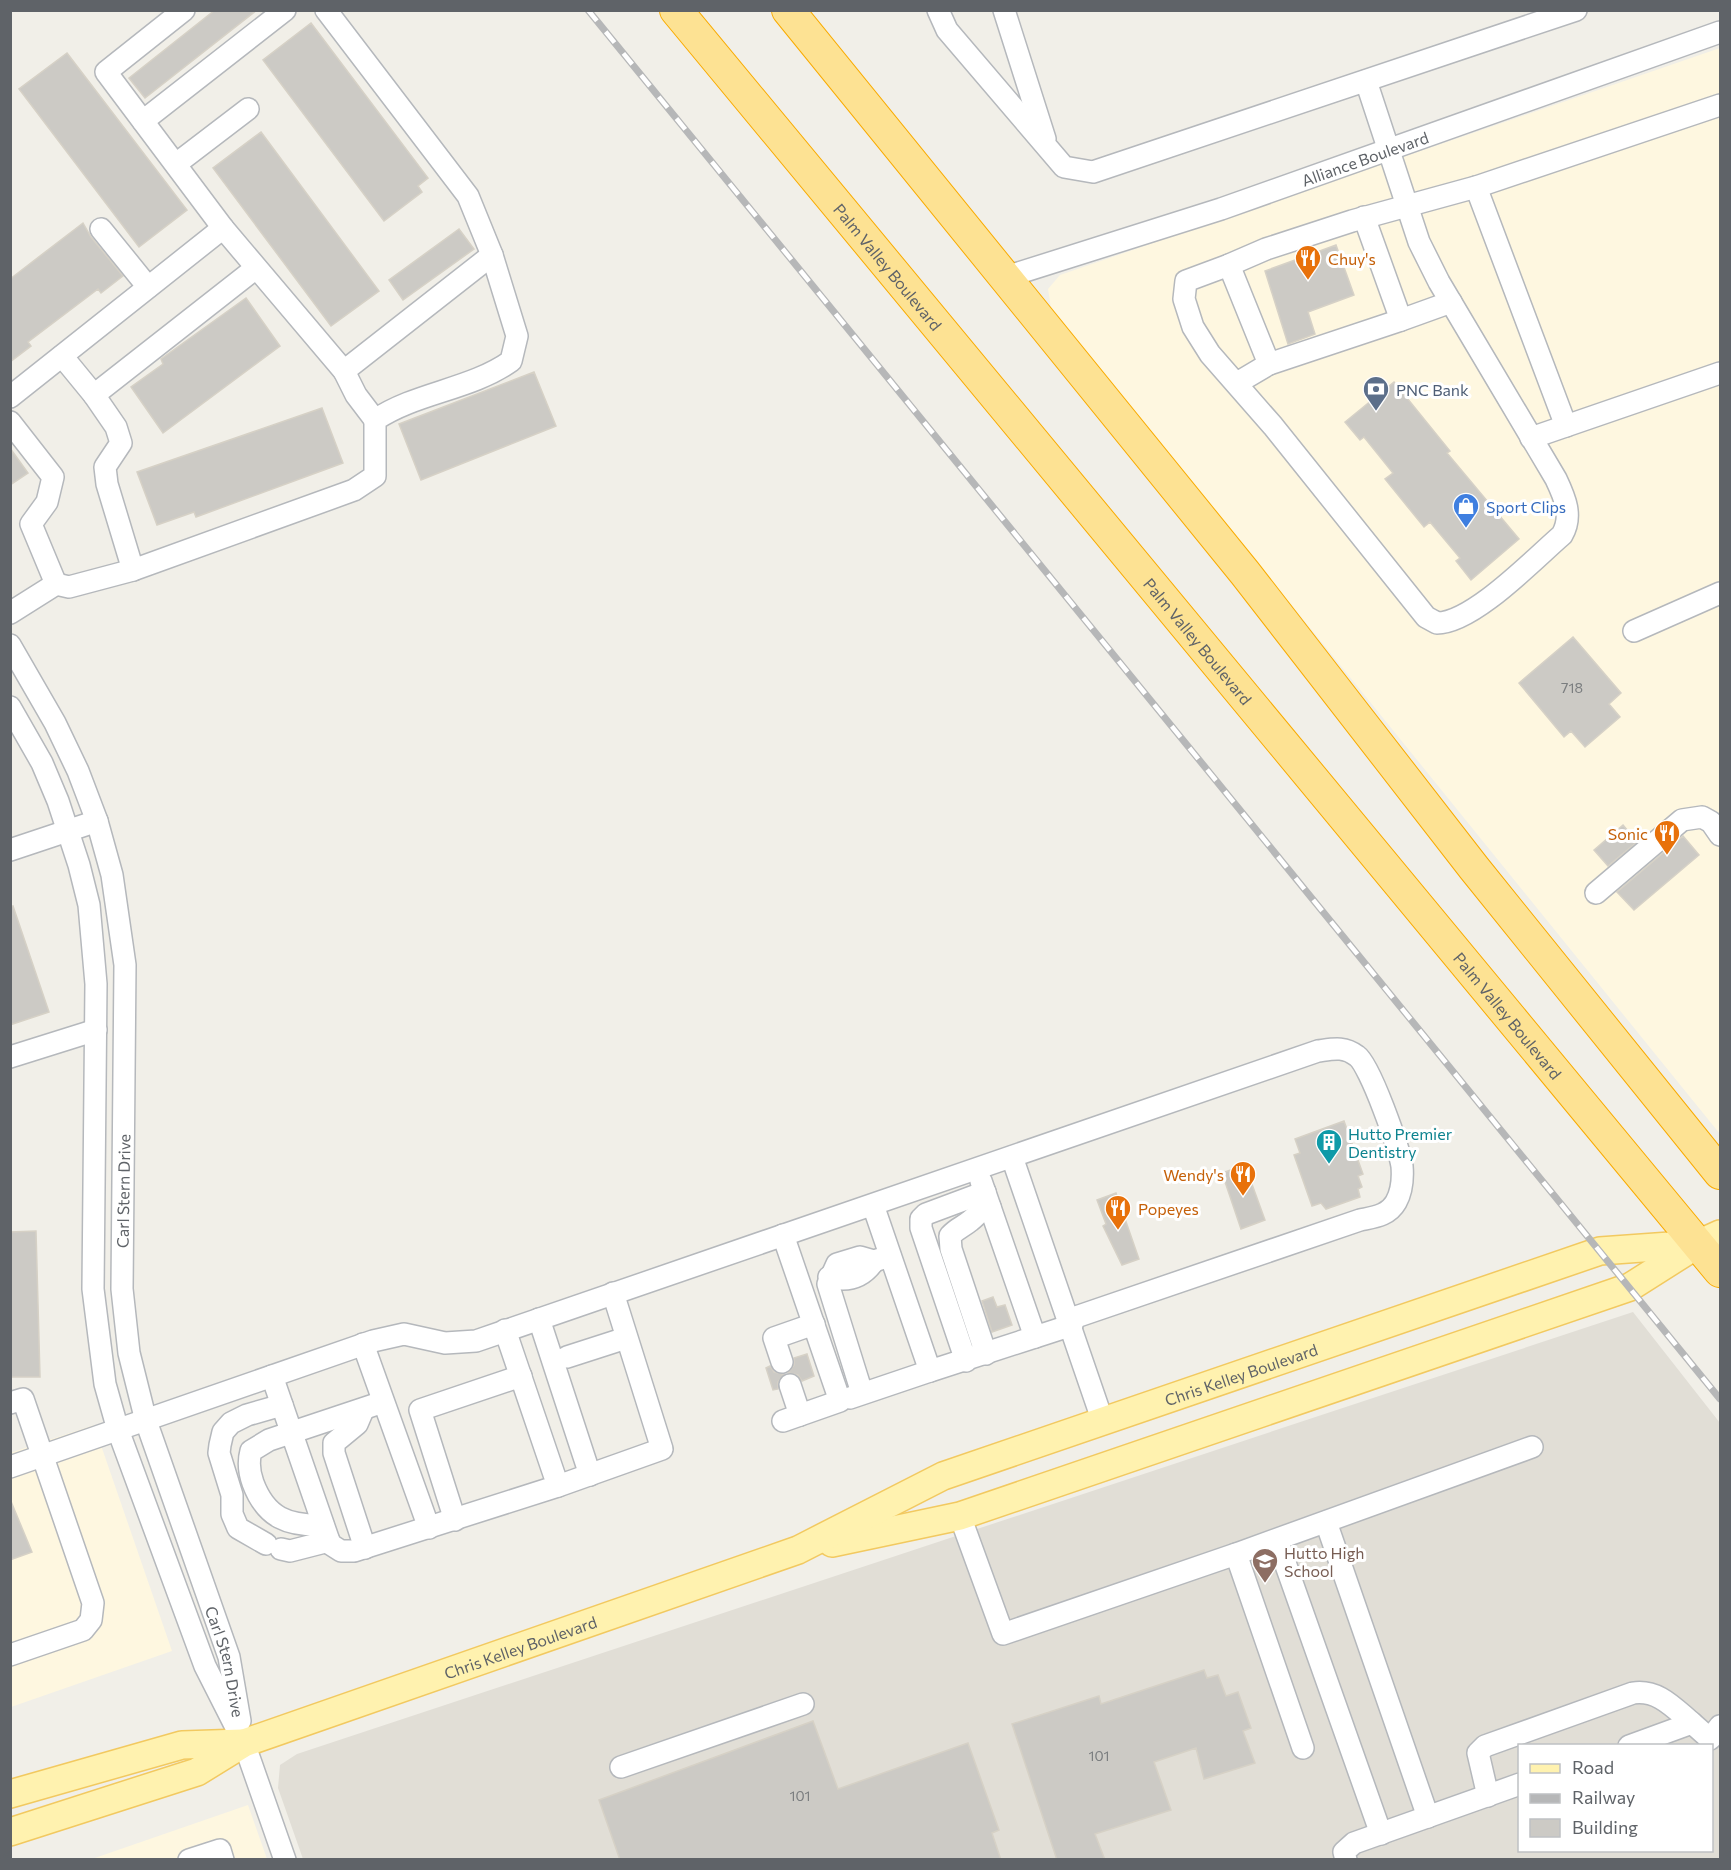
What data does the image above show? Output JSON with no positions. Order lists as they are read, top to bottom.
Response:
{
  "streets": {
    "highway": ["Palm Valley Boulevard"],
    "main road": ["Chris Kelley Boulevard"],
    "street": ["Alliance Boulevard", "Carl Stern Drive"]
  },
  "crossings": [
    ["Palm Valley Boulevard", "Chris Kelley Boulevard"],
    ["Carl Stern Drive", "Chris Kelley Boulevard"]
  ],
  "places": {
    "restaurant": [
      "Chuy's",
      "Sonic",
      "Wendy's",
      "Popeyes"
    ],
    "bank": ["PNC Bank"],
    "shop": ["Sport Clips"],
    "building": ["Hutto Premier Dentistry"],
    "school or university": ["Hutto High School"]
  },
  "house_numbers": ["718", "101", "101"],
  "legend": ["Road", "Railway", "Building"]
}
